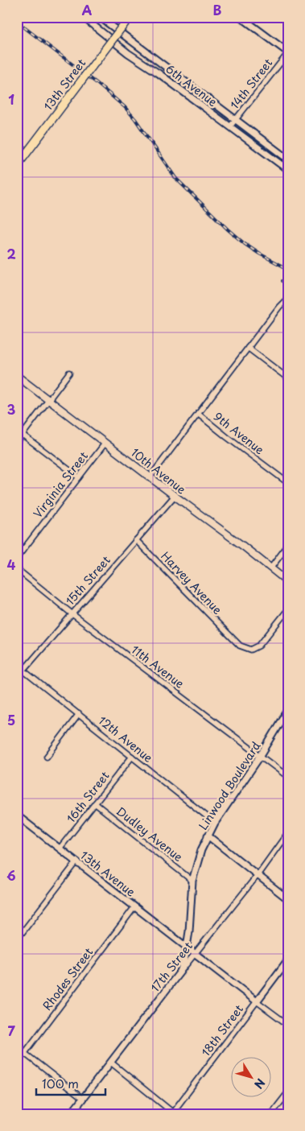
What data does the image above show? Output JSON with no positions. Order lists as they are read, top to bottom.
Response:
{
  "streets": {
    "main road": ["13th Street", "10th Avenue"],
    "street": [
      "14th Street",
      "6th Avenue",
      "9th Avenue",
      "Virginia Street",
      "15th Street",
      "Harvey Avenue",
      "11th Avenue",
      "12th Avenue",
      "Linwood Boulevard",
      "16th Street",
      "Dudley Avenue",
      "13th Avenue",
      "17th Street",
      "Rhodes Street",
      "18th Street"
    ]
  },
  "crossings": [
    ["14th Street", "6th Avenue"],
    ["10th Avenue", "Virginia Street"],
    ["10th Avenue", "15th Street"],
    ["15th Street", "Harvey Avenue"],
    ["15th Street", "11th Avenue"],
    ["15th Street", "12th Avenue"],
    ["11th Avenue", "Linwood Boulevard"],
    ["12th Avenue", "Linwood Boulevard"],
    ["12th Avenue", "16th Street"],
    ["Linwood Boulevard", "Dudley Avenue"],
    ["Linwood Boulevard", "13th Avenue"],
    ["16th Street", "Dudley Avenue"],
    ["16th Street", "13th Avenue"],
    ["13th Avenue", "17th Street"],
    ["13th Avenue", "Rhodes Street"],
    ["13th Avenue", "18th Street"]
  ],
  "scale_bar": "100 m",
  "north": "bottom right",
  "grid": {
    "columns": ["A", "B"],
    "rows": [
      "1",
      "2",
      "3",
      "4",
      "5",
      "6",
      "7"
    ]
  }
}
